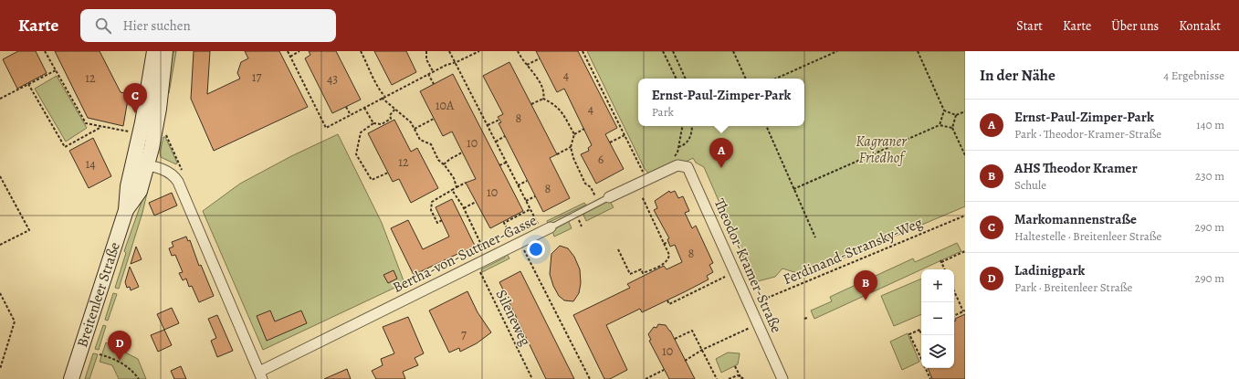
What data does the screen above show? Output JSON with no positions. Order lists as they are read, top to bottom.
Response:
{
  "streets": {
    "main road": ["Breitenleer Straße"],
    "street": ["Bertha-von-Suttner-Gasse", "Theodor-Kramer-Straße"],
    "path": ["Ferdinand-Stransky-Weg", "Sileneweg"]
  },
  "crossings": [
    ["Ferdinand-Stransky-Weg", "Theodor-Kramer-Straße"],
    ["Bertha-von-Suttner-Gasse", "Theodor-Kramer-Straße"],
    ["Bertha-von-Suttner-Gasse", "Sileneweg"]
  ],
  "parks": ["Kagraner Friedhof"],
  "house_numbers": [
    "4",
    "17",
    "12",
    "43",
    "10A",
    "4",
    "8",
    "10",
    "6",
    "12",
    "14",
    "8",
    "10",
    "8",
    "7",
    "10"
  ],
  "page": {
    "header": "Karte",
    "search": "Hier suchen",
    "nav": [
      "Start",
      "Karte",
      "Über uns",
      "Kontakt"
    ],
    "heading": ["In der Nähe", "4 Ergebnisse"],
    "popup": ["Ernst-Paul-Zimper-Park", "Park"],
    "pins": [
      "C",
      "A",
      "B",
      "D"
    ],
    "list": [
      {
        "mark": "A",
        "name": "Ernst-Paul-Zimper-Park",
        "note": "Park · Theodor-Kramer-Straße",
        "value": "140 m"
      },
      {
        "mark": "B",
        "name": "AHS Theodor Kramer",
        "note": "Schule",
        "value": "230 m"
      },
      {
        "mark": "C",
        "name": "Markomannenstraße",
        "note": "Haltestelle · Breitenleer Straße",
        "value": "290 m"
      },
      {
        "mark": "D",
        "name": "Ladinigpark",
        "note": "Park · Breitenleer Straße",
        "value": "290 m"
      }
    ],
    "map_buttons": ["+", "−"]
  }
}
